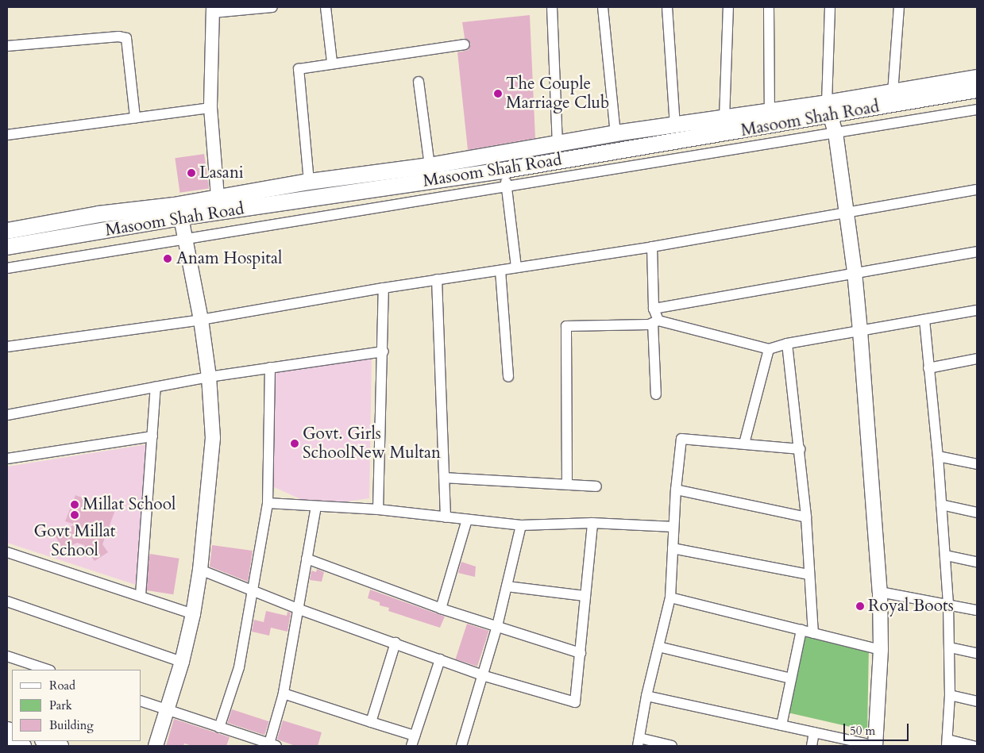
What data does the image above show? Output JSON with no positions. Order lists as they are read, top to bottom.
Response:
{
  "streets": {
    "main road": ["Masoom Shah Road"]
  },
  "places": [
    "The Couple Marriage Club",
    "Lasani",
    "Anam Hospital",
    "Govt. Girls SchoolNew Multan",
    "Millat School",
    "Govt Millat School",
    "Royal Boots"
  ],
  "legend": ["Road", "Park", "Building"],
  "scale_bar": "50 m"
}
